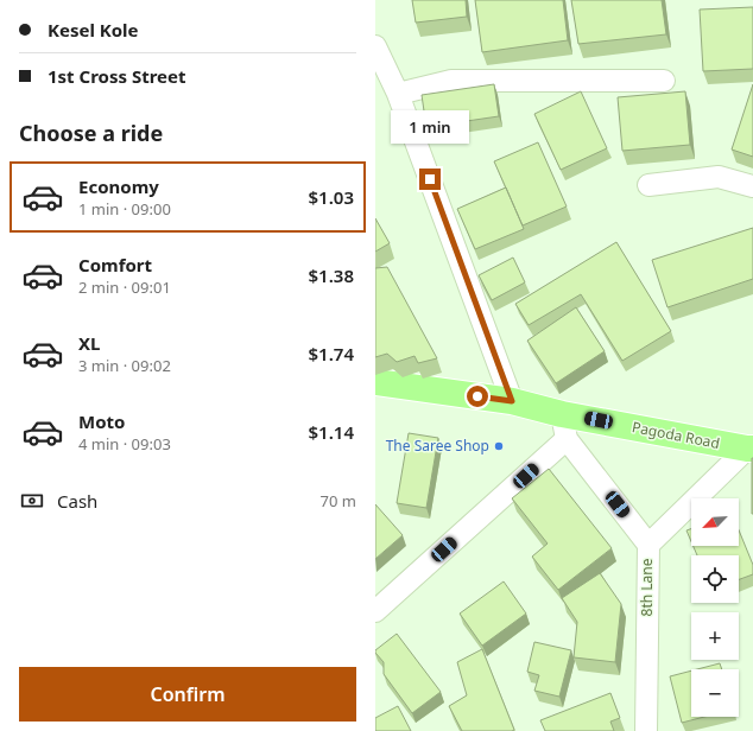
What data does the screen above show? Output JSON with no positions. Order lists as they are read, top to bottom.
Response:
{
  "streets": {
    "main road": ["Pagoda Road"],
    "street": ["8th Lane"]
  },
  "crossings": [
    ["Pagoda Road", "8th Lane"]
  ],
  "places": ["The Saree Shop"],
  "north": "bottom left",
  "page": {
    "banner": ["Kesel Kole", "1st Cross Street"],
    "heading": "Choose a ride",
    "bubble": "1 min",
    "list": [
      {
        "name": "Economy",
        "note": "1 min · 09:00",
        "value": "$1.03"
      },
      {
        "name": "Comfort",
        "note": "2 min · 09:01",
        "value": "$1.38"
      },
      {
        "name": "XL",
        "note": "3 min · 09:02",
        "value": "$1.74"
      },
      {
        "name": "Moto",
        "note": "4 min · 09:03",
        "value": "$1.14"
      }
    ],
    "pay": ["Cash", "70 m"],
    "map_buttons": ["+", "−"],
    "buttons": "Confirm"
  }
}
